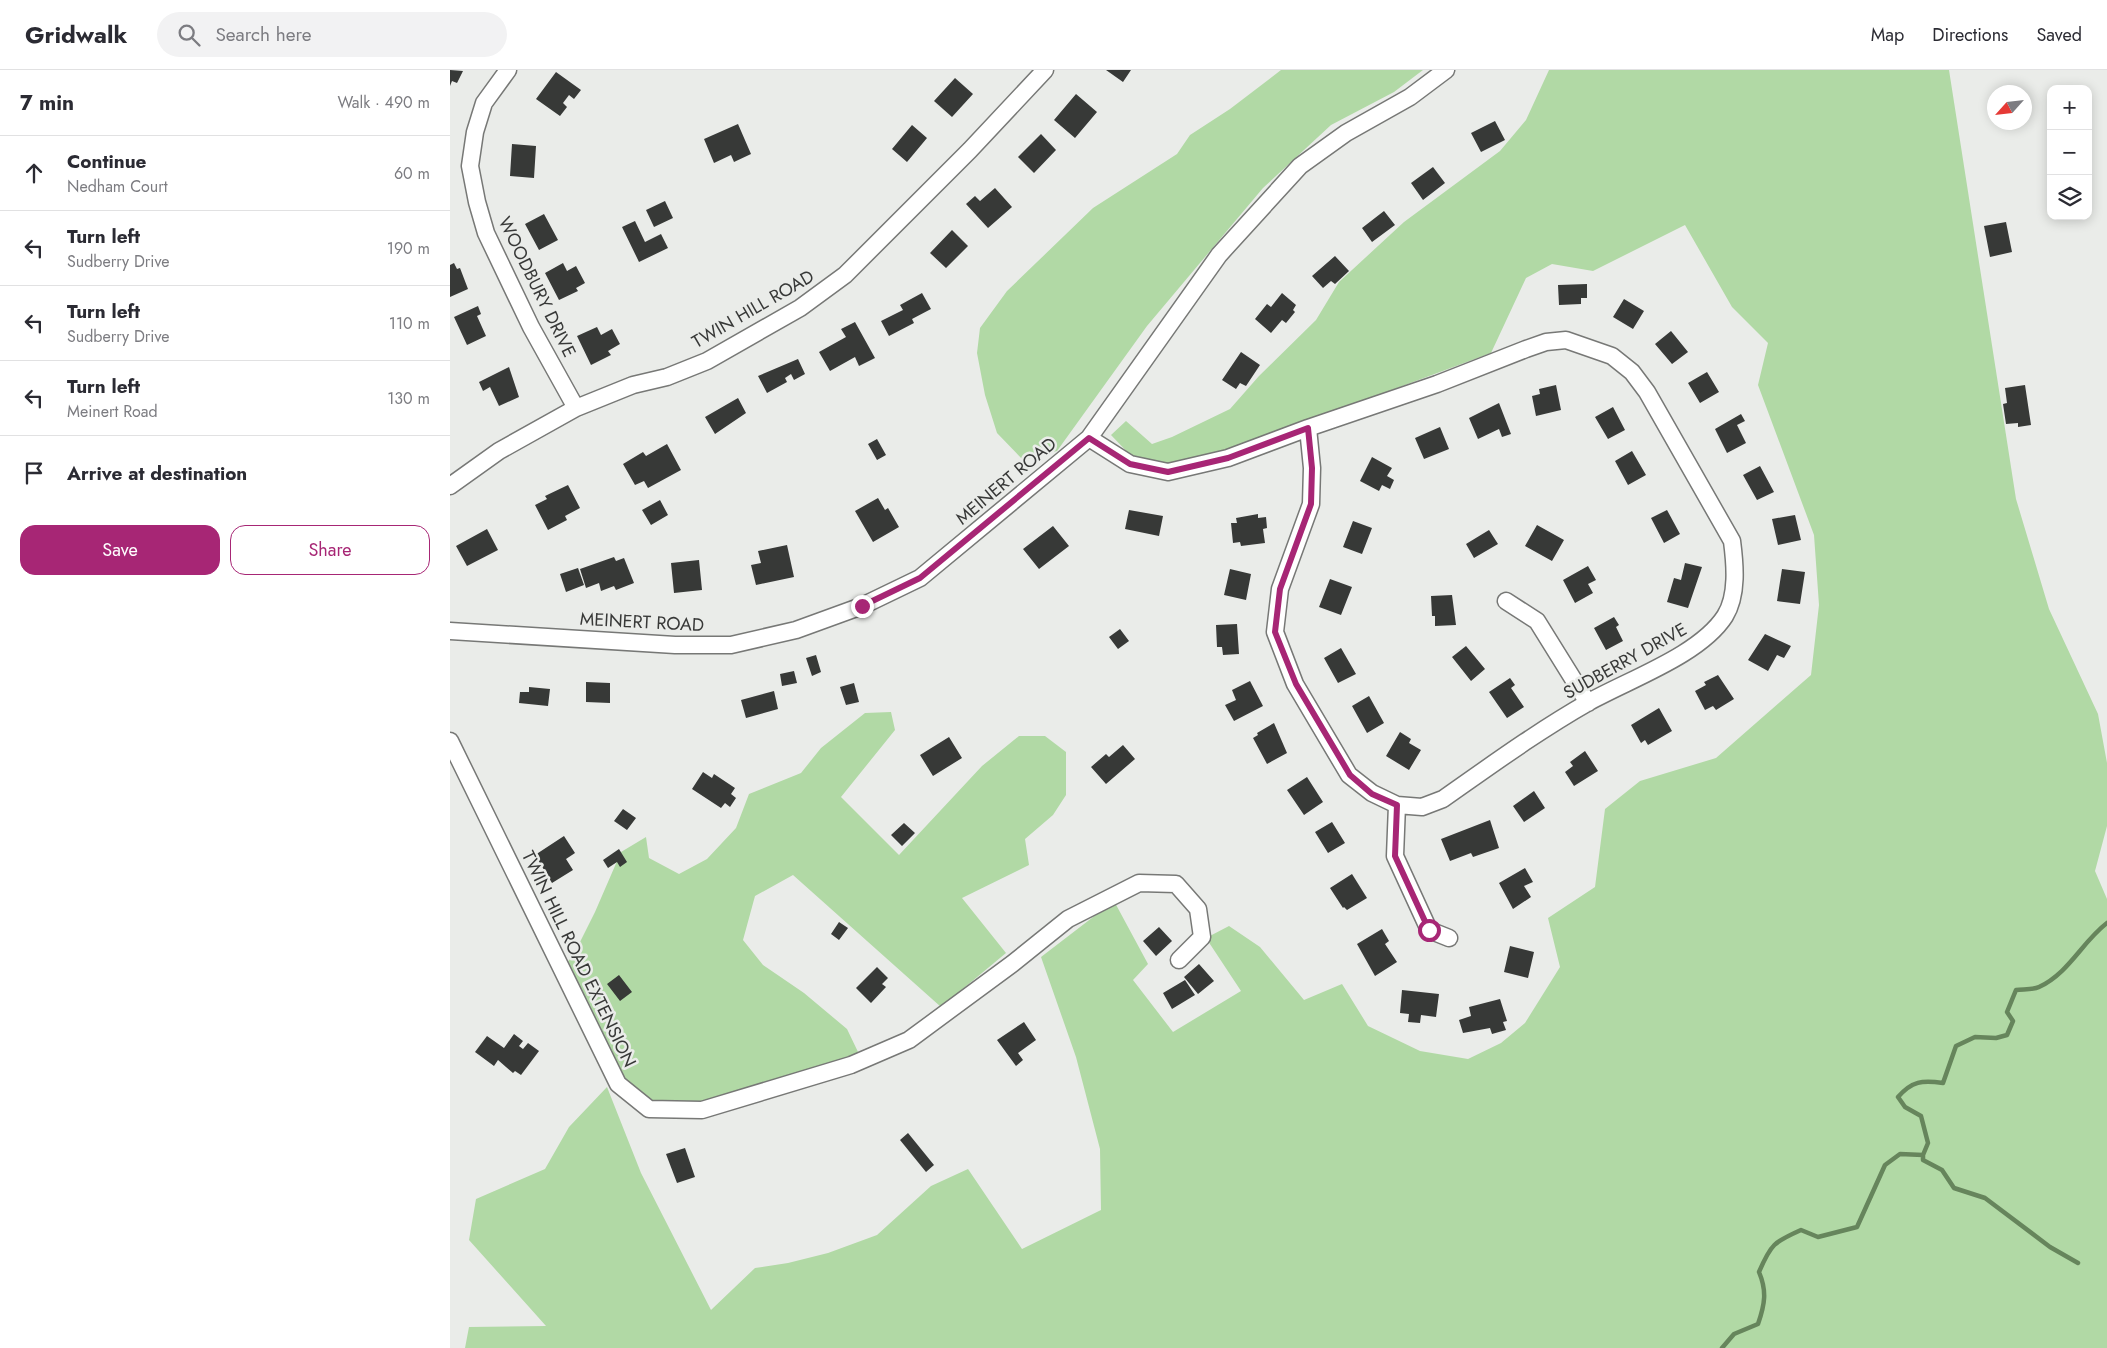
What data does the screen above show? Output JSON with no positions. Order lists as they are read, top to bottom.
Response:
{
  "streets": {
    "street": [
      "WOODBURY DRIVE",
      "TWIN HILL ROAD",
      "MEINERT ROAD",
      "SUDBERRY DRIVE",
      "TWIN HILL ROAD EXTENSION"
    ]
  },
  "crossings": [
    ["WOODBURY DRIVE", "TWIN HILL ROAD"],
    ["MEINERT ROAD", "SUDBERRY DRIVE"]
  ],
  "north": "bottom left",
  "page": {
    "header": "Gridwalk",
    "search": "Search here",
    "nav": ["Map", "Directions", "Saved"],
    "heading": ["7 min", "Walk · 490 m"],
    "map_buttons": ["+", "−"],
    "list": [
      ["Continue", "Nedham Court", "60 m"],
      ["Turn left", "Sudberry Drive", "190 m"],
      ["Turn left", "Sudberry Drive", "110 m"],
      ["Turn left", "Meinert Road", "130 m"],
      "Arrive at destination"
    ],
    "buttons": ["Save", "Share"]
  }
}
